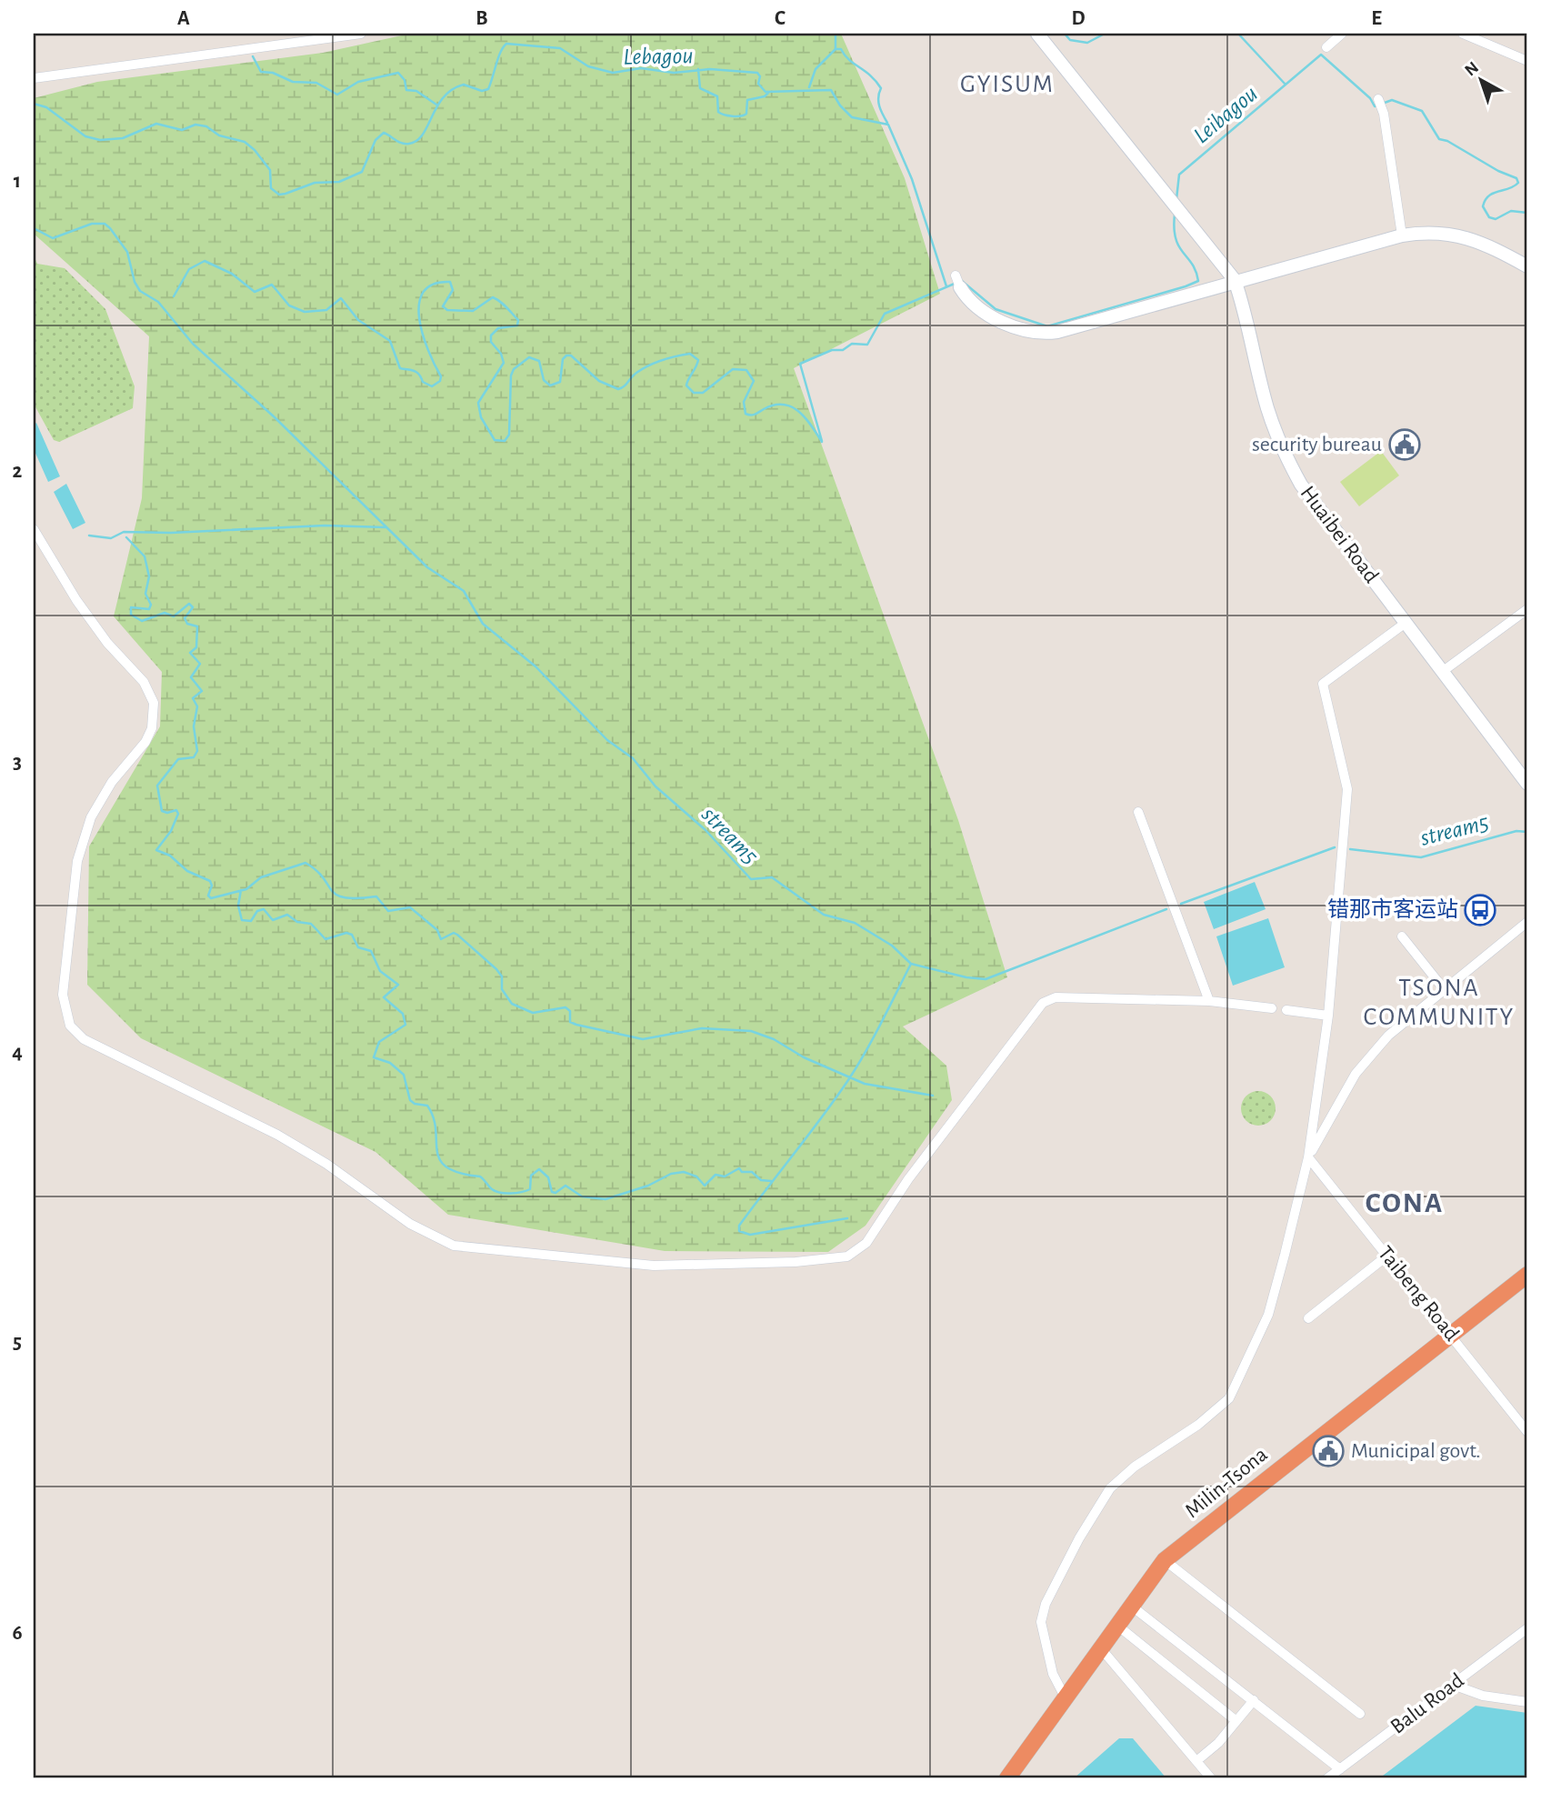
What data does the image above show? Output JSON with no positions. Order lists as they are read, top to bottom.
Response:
{
  "streets": {
    "highway": ["Milin-Tsona"],
    "street": ["Huaibei Road", "Taibeng Road", "Balu Road"]
  },
  "crossings": [
    ["Taibeng Road", "Milin-Tsona"]
  ],
  "districts": ["GYISUM", "TSONA COMMUNITY", "CONA"],
  "water": ["Lebagou", "Leibagou", "stream5"],
  "places": {
    "public building": ["security bureau", "Municipal govt."],
    "bus stop": ["错那市客运站"]
  },
  "north": "top left",
  "grid": {
    "columns": [
      "A",
      "B",
      "C",
      "D",
      "E"
    ],
    "rows": [
      "1",
      "2",
      "3",
      "4",
      "5",
      "6"
    ]
  }
}
